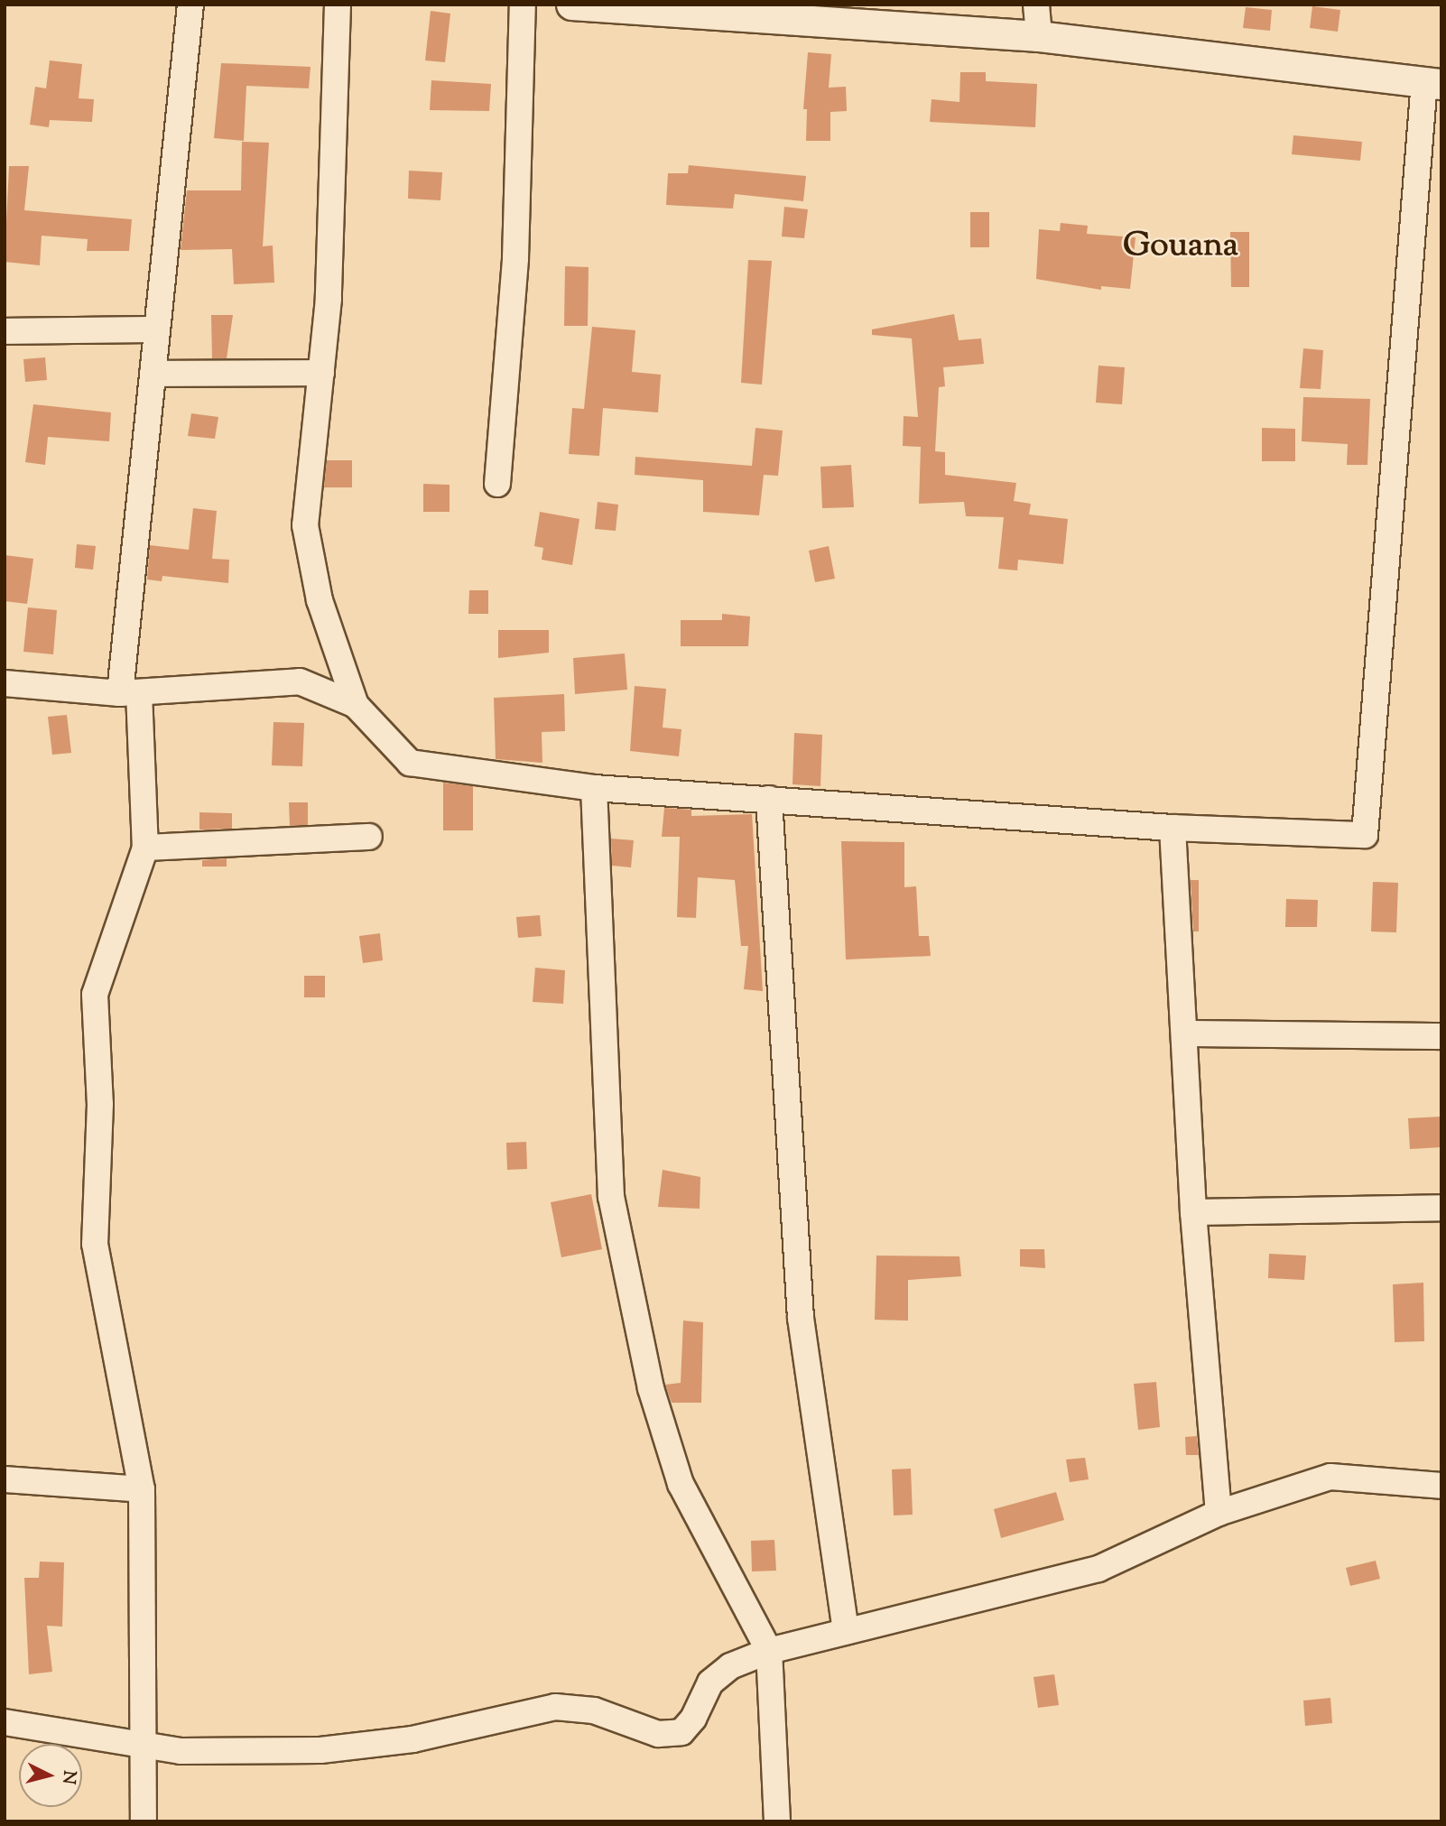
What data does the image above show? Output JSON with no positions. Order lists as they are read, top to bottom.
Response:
{
  "districts": ["Gouana"],
  "north": "right"
}
